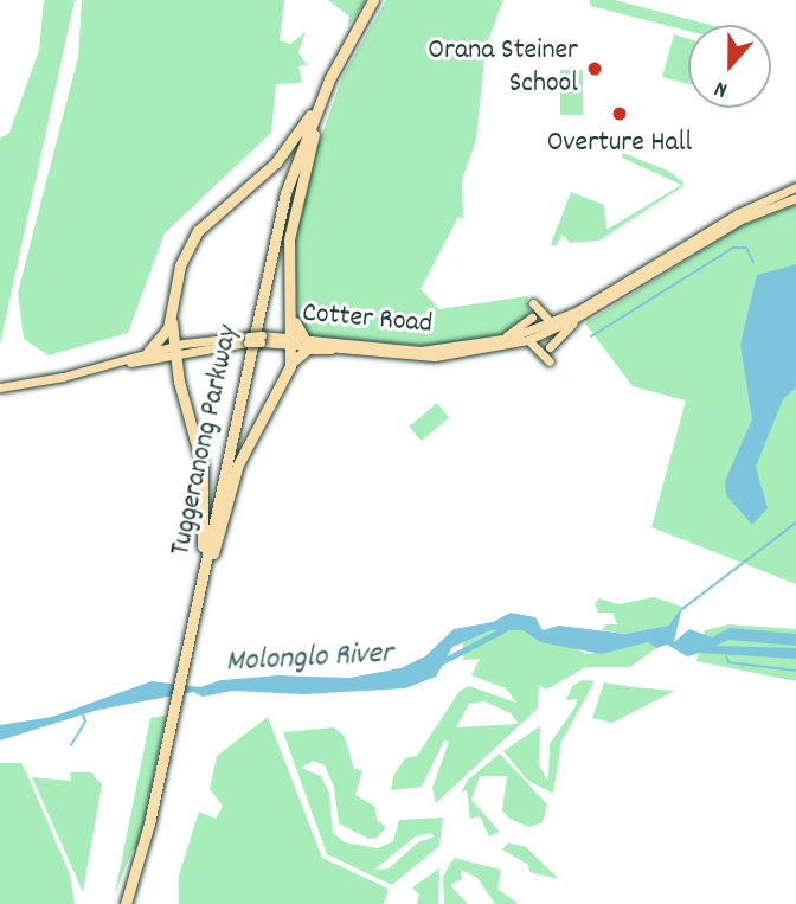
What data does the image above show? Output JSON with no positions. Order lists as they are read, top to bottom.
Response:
{
  "streets": {
    "highway": ["Tuggeranong Parkway"],
    "main road": ["Cotter Road"]
  },
  "water": ["Molonglo River"],
  "places": ["Orana Steiner School", "Overture Hall"],
  "north": "bottom"
}
